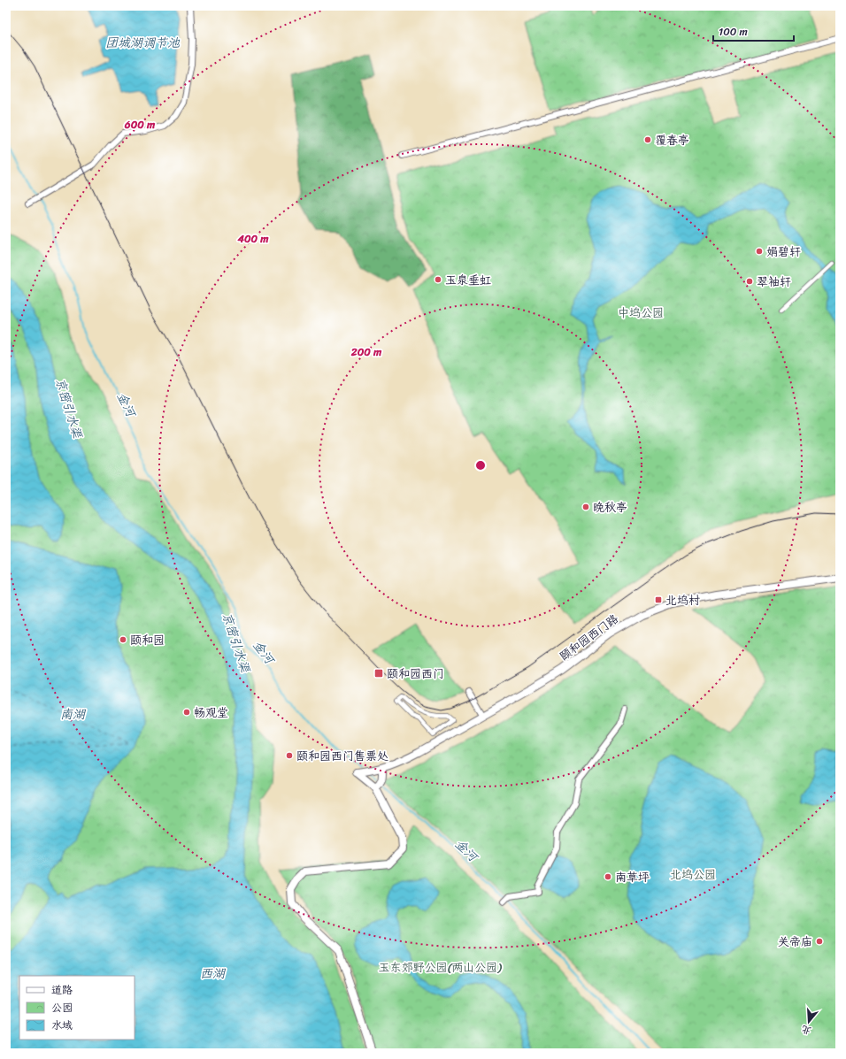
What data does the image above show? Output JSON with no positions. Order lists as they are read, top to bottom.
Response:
{
  "streets": {
    "street": ["颐和园西门路"]
  },
  "water": [
    "团城湖调节池",
    "金河",
    "京密引水渠",
    "南湖",
    "西湖"
  ],
  "parks": ["中坞公园", "北坞公园", "玉东郊野公园(两山公园)"],
  "places": {
    "other": [
      "覆春亭",
      "娟碧轩",
      "玉泉垂虹",
      "翠袖轩",
      "晚秋亭",
      "颐和园",
      "畅观堂",
      "颐和园西门售票处",
      "南草坪",
      "关帝庙"
    ],
    "transit": ["北坞村", "颐和园西门"]
  },
  "legend": ["道路", "公园", "水域"],
  "scale_bar": "100 m",
  "north": "bottom",
  "rings": ["600 m", "400 m", "200 m"]
}
